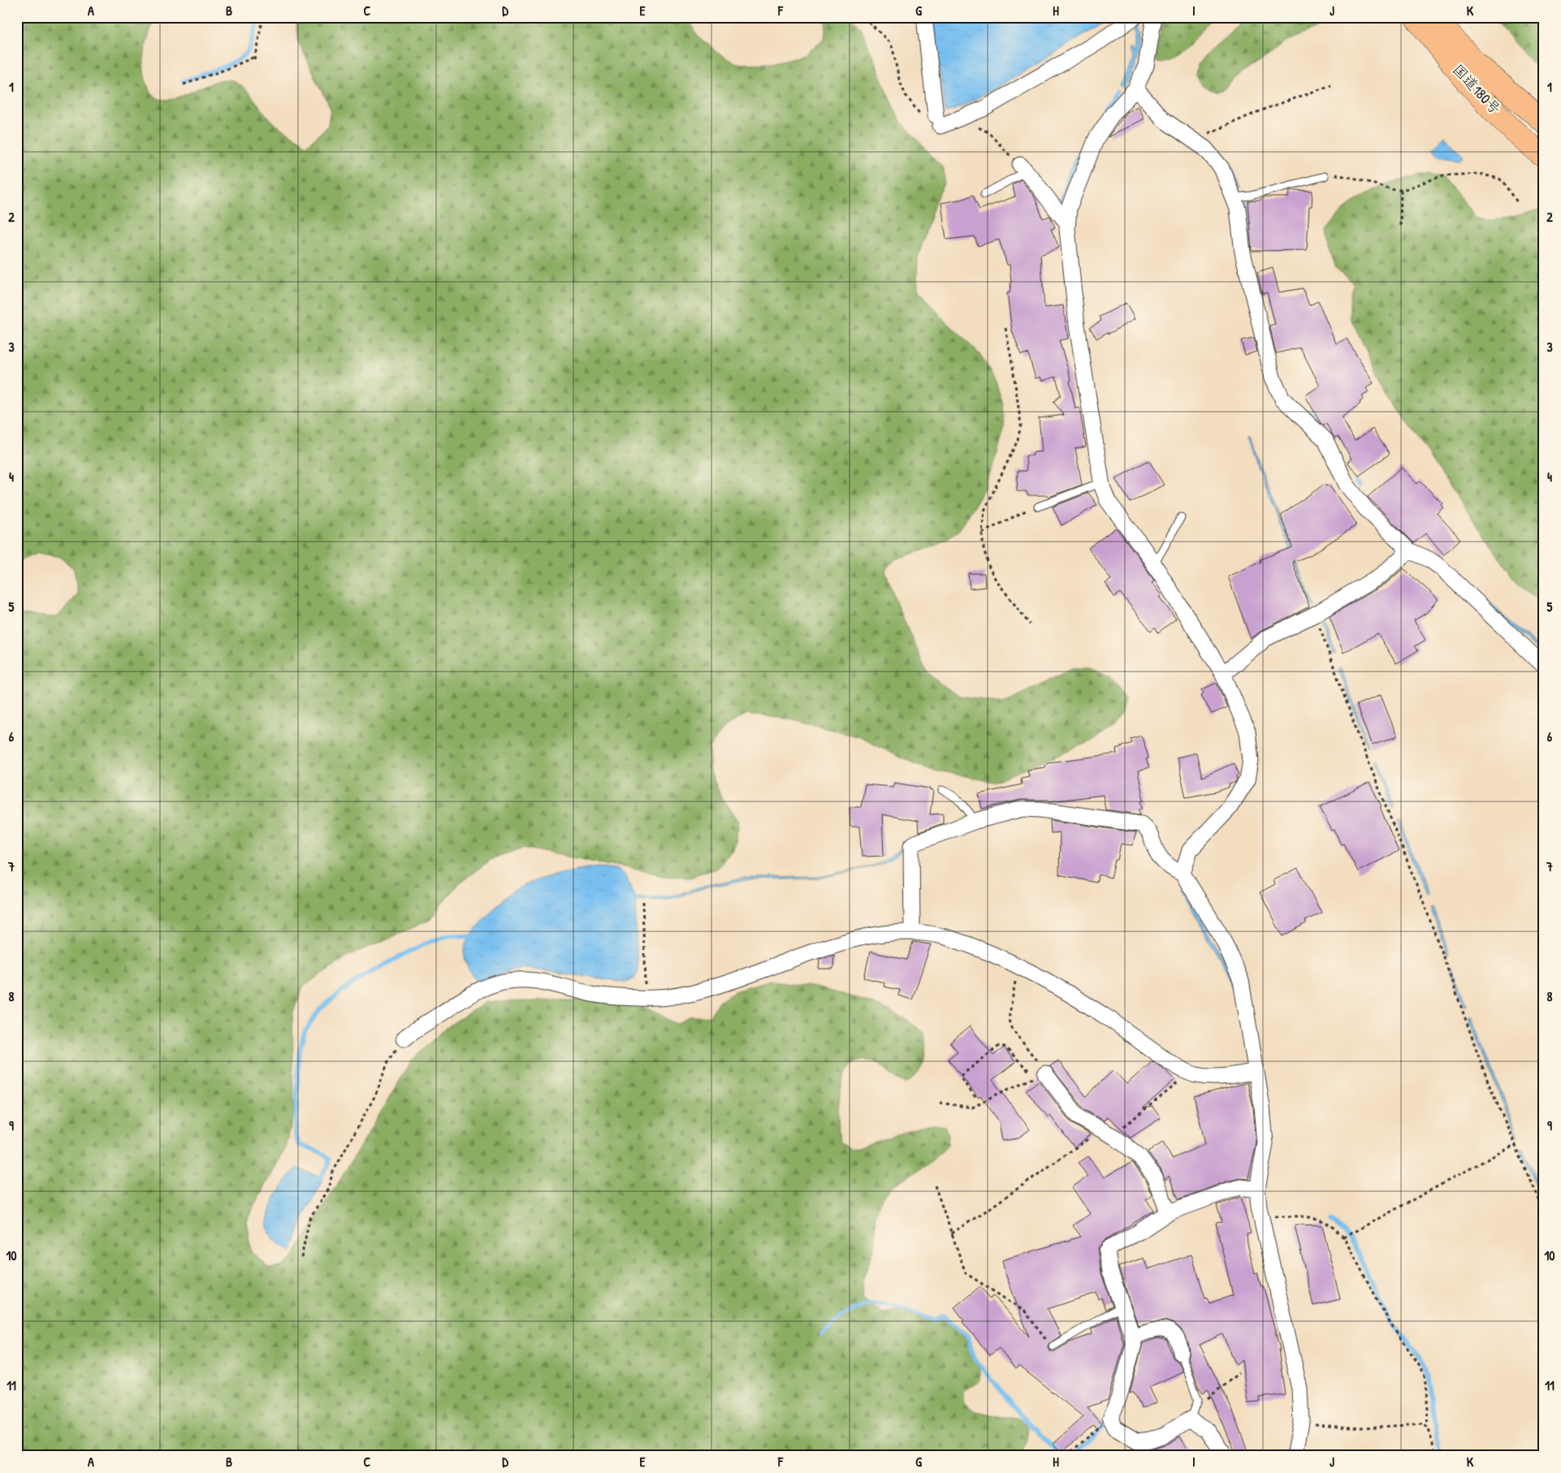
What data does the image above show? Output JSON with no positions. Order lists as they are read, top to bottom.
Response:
{
  "streets": {
    "highway": ["国道180号"]
  },
  "grid": {
    "columns": [
      "A",
      "B",
      "C",
      "D",
      "E",
      "F",
      "G",
      "H",
      "I",
      "J",
      "K"
    ],
    "rows": [
      "1",
      "2",
      "3",
      "4",
      "5",
      "6",
      "7",
      "8",
      "9",
      "10",
      "11"
    ]
  }
}
